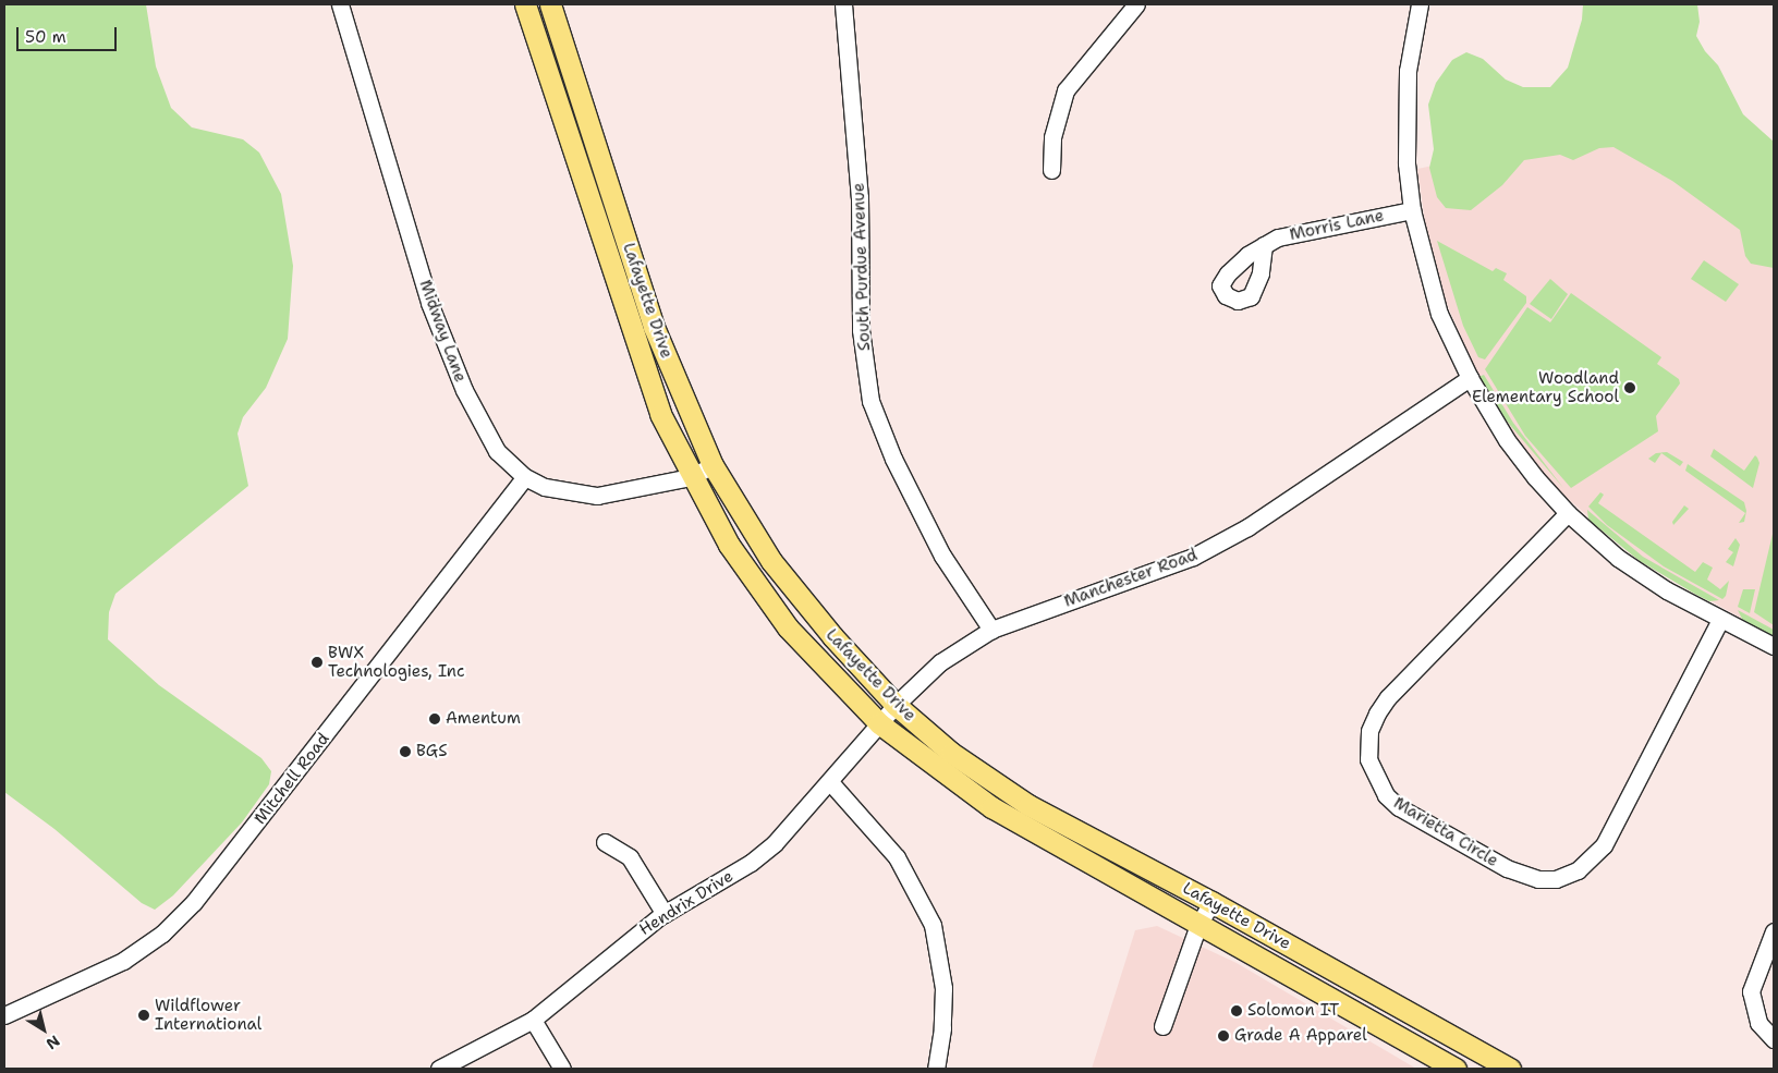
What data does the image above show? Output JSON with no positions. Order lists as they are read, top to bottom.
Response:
{
  "streets": {
    "main road": ["Lafayette Drive"],
    "street": [
      "Morris Lane",
      "South Purdue Avenue",
      "Midway Lane",
      "Manchester Road",
      "Mitchell Road",
      "Marietta Circle",
      "Hendrix Drive"
    ]
  },
  "crossings": [
    ["South Purdue Avenue", "Manchester Road"],
    ["Lafayette Drive", "Midway Lane"],
    ["Lafayette Drive", "Manchester Road"],
    ["Lafayette Drive", "Hendrix Drive"],
    ["Midway Lane", "Mitchell Road"],
    ["Manchester Road", "Hendrix Drive"]
  ],
  "places": [
    "Woodland Elementary School",
    "BWX Technologies, Inc",
    "Amentum",
    "BGS",
    "Solomon IT",
    "Wildflower International",
    "Grade A Apparel"
  ],
  "scale_bar": "50 m",
  "north": "bottom right"
}
